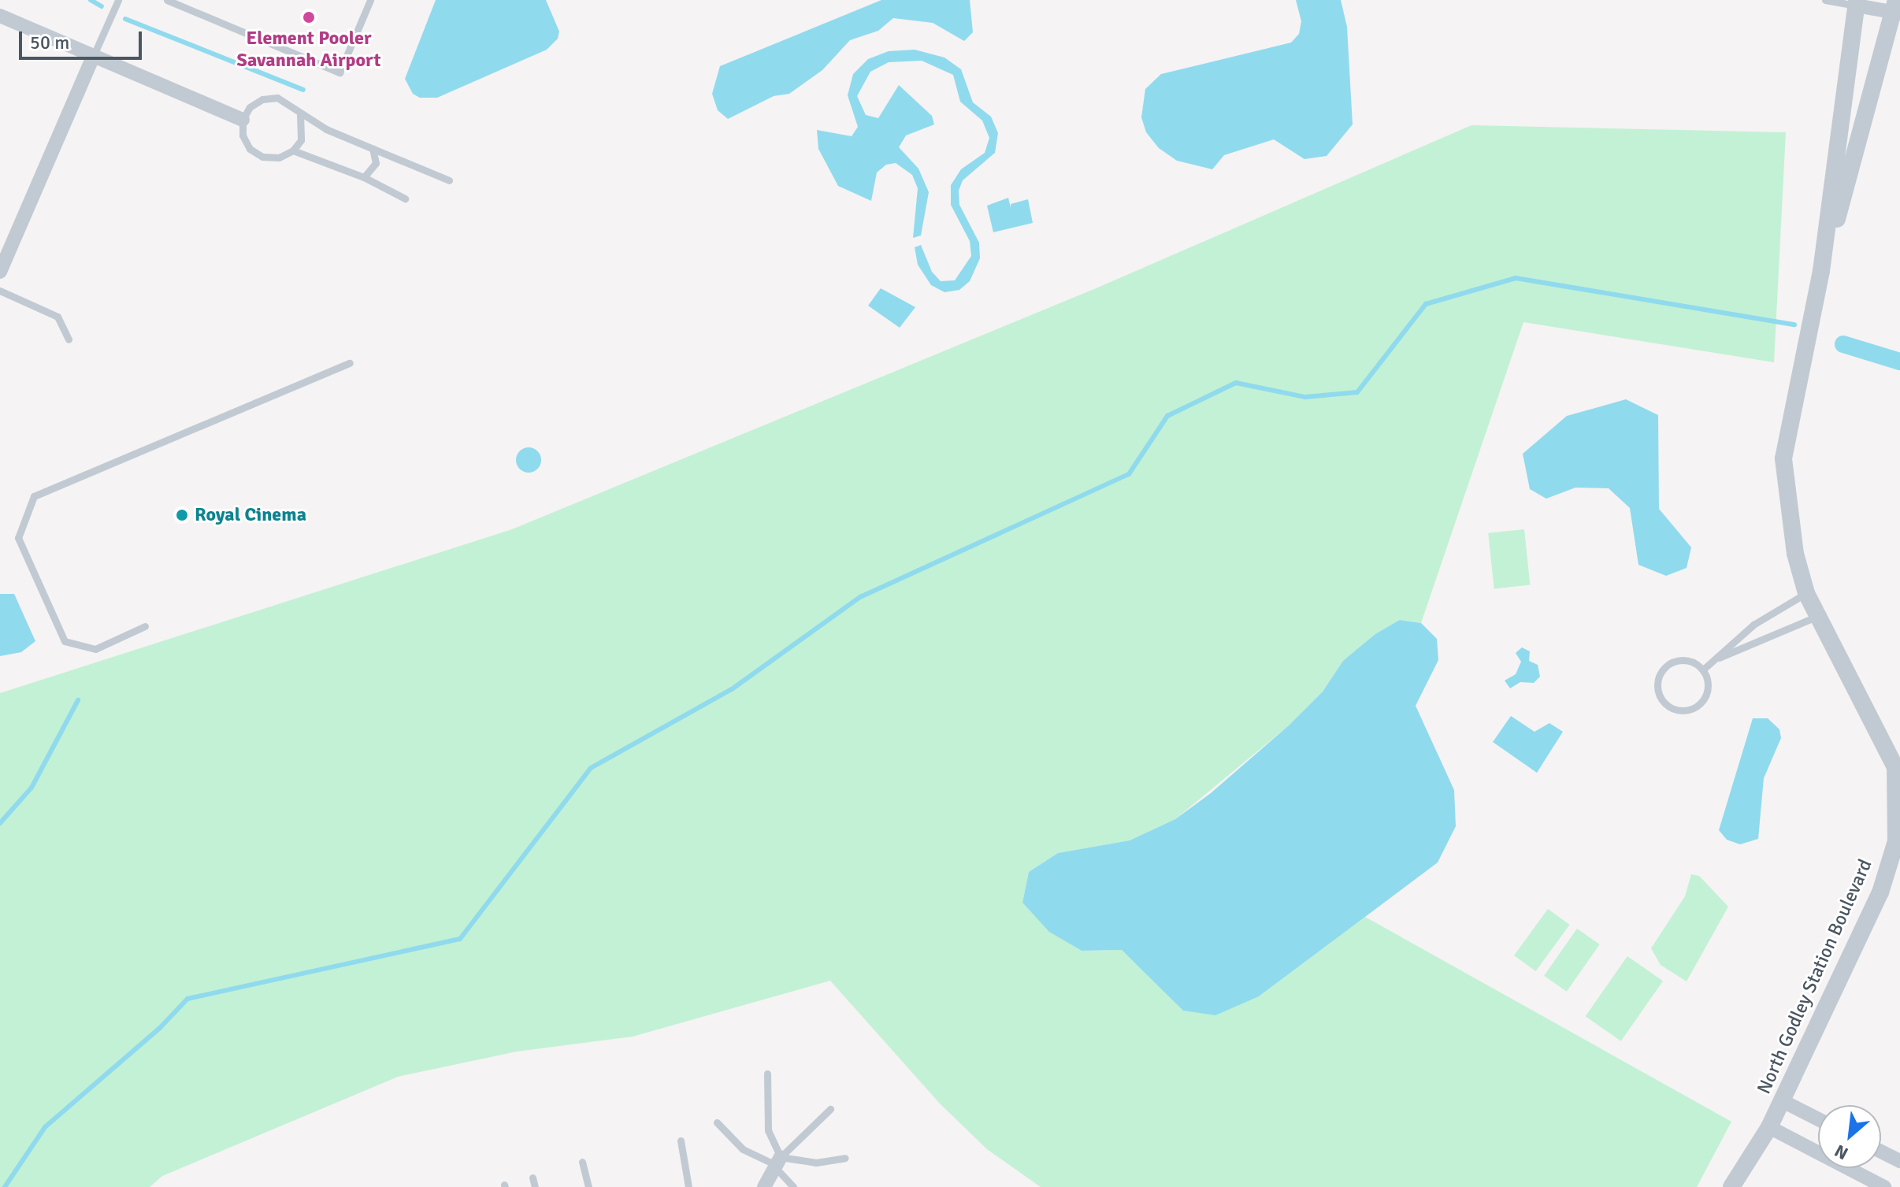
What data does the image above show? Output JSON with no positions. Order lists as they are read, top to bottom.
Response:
{
  "streets": {
    "street": ["North Godley Station Boulevard"]
  },
  "places": ["Element Pooler Savannah Airport", "Royal Cinema"],
  "scale_bar": "50 m",
  "north": "bottom left"
}
